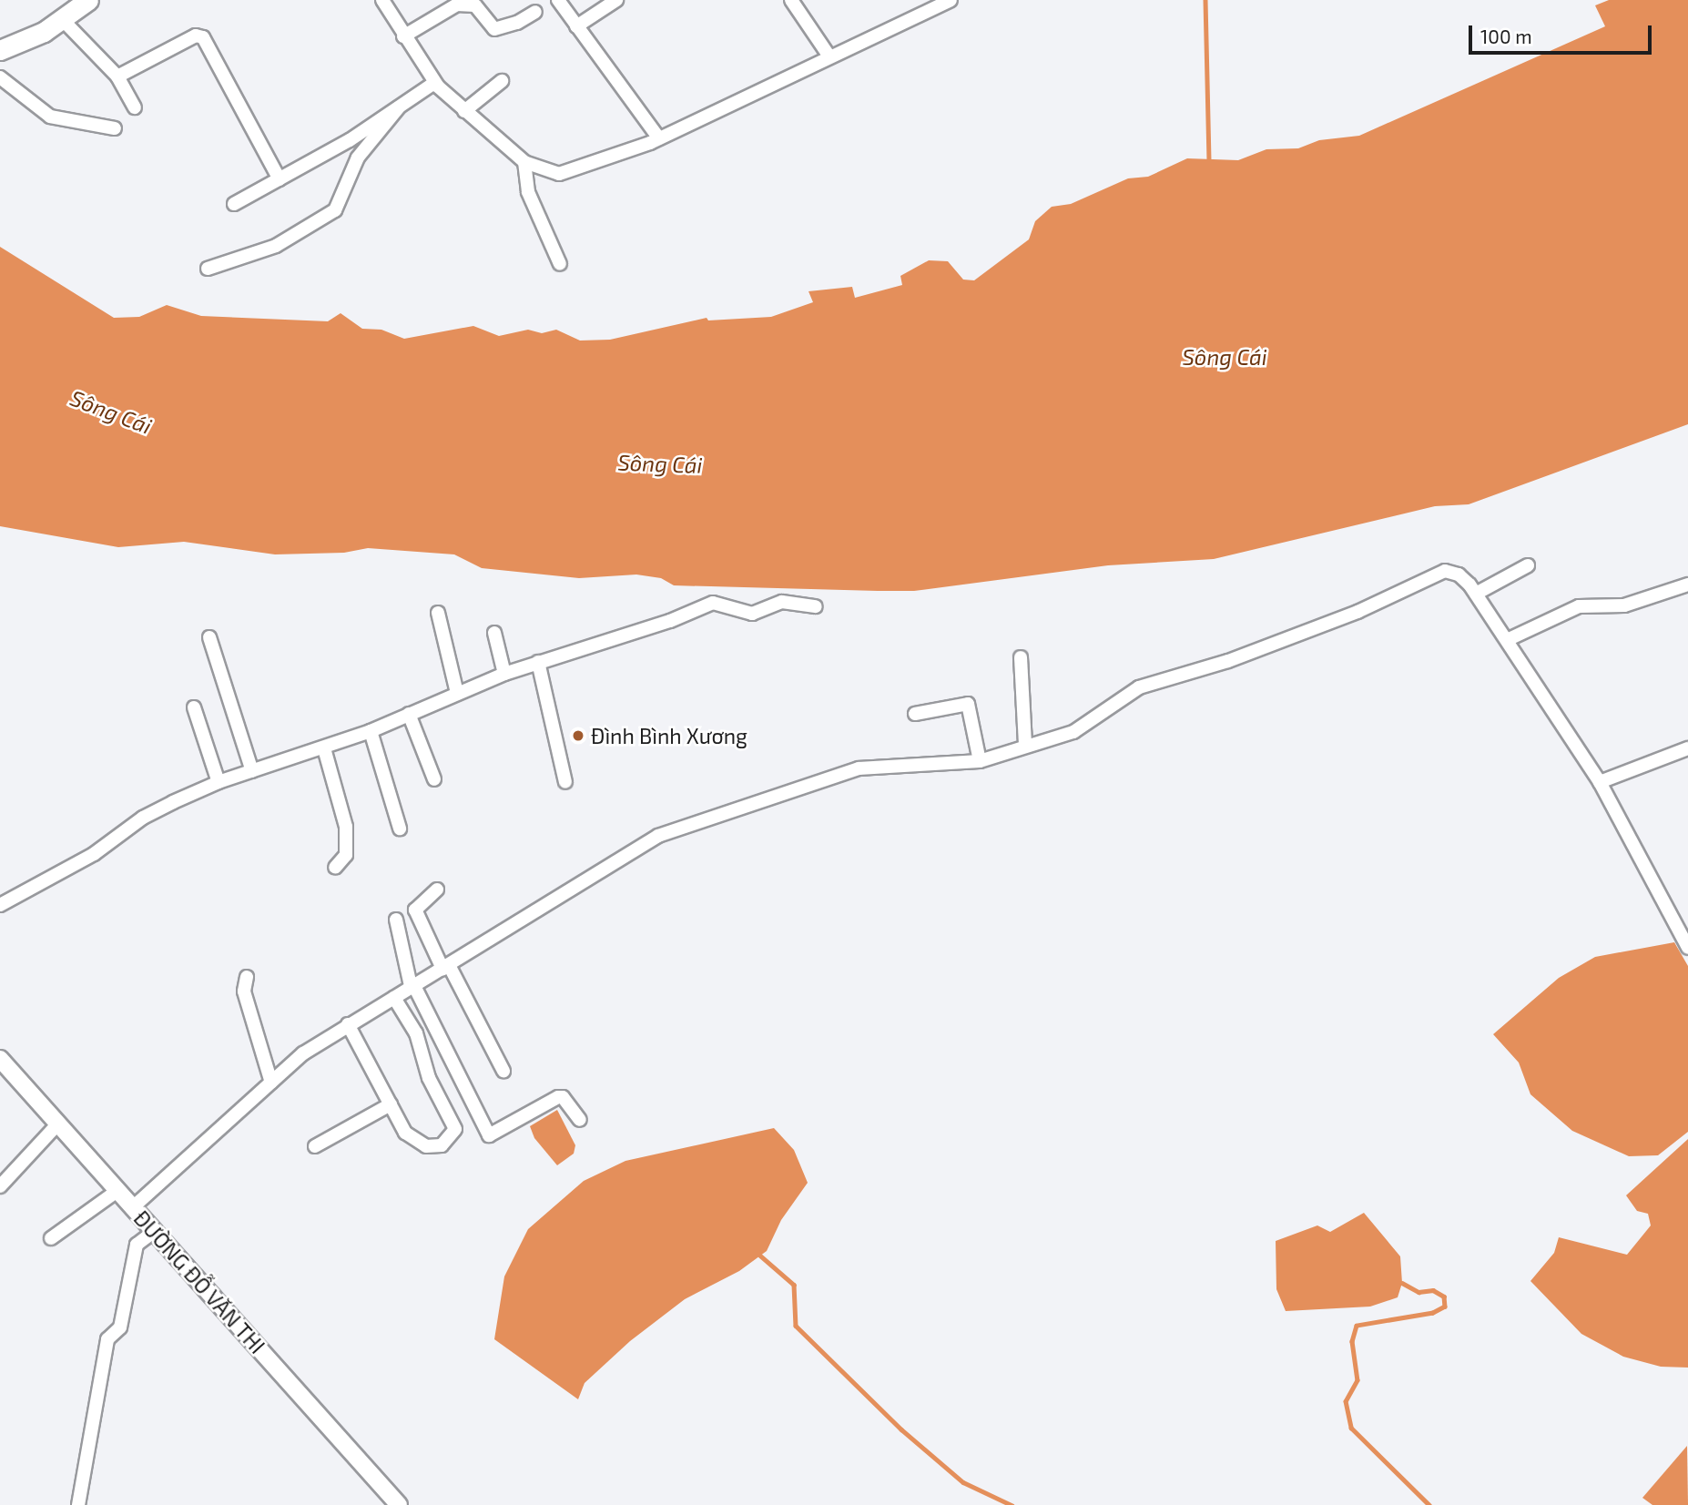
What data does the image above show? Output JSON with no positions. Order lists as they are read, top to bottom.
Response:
{
  "streets": {
    "street": ["ĐƯỜNG ĐỖ VĂN THI"]
  },
  "water": ["Sông Cái"],
  "places": ["Đình Bình Xương"],
  "scale_bar": "100 m"
}
